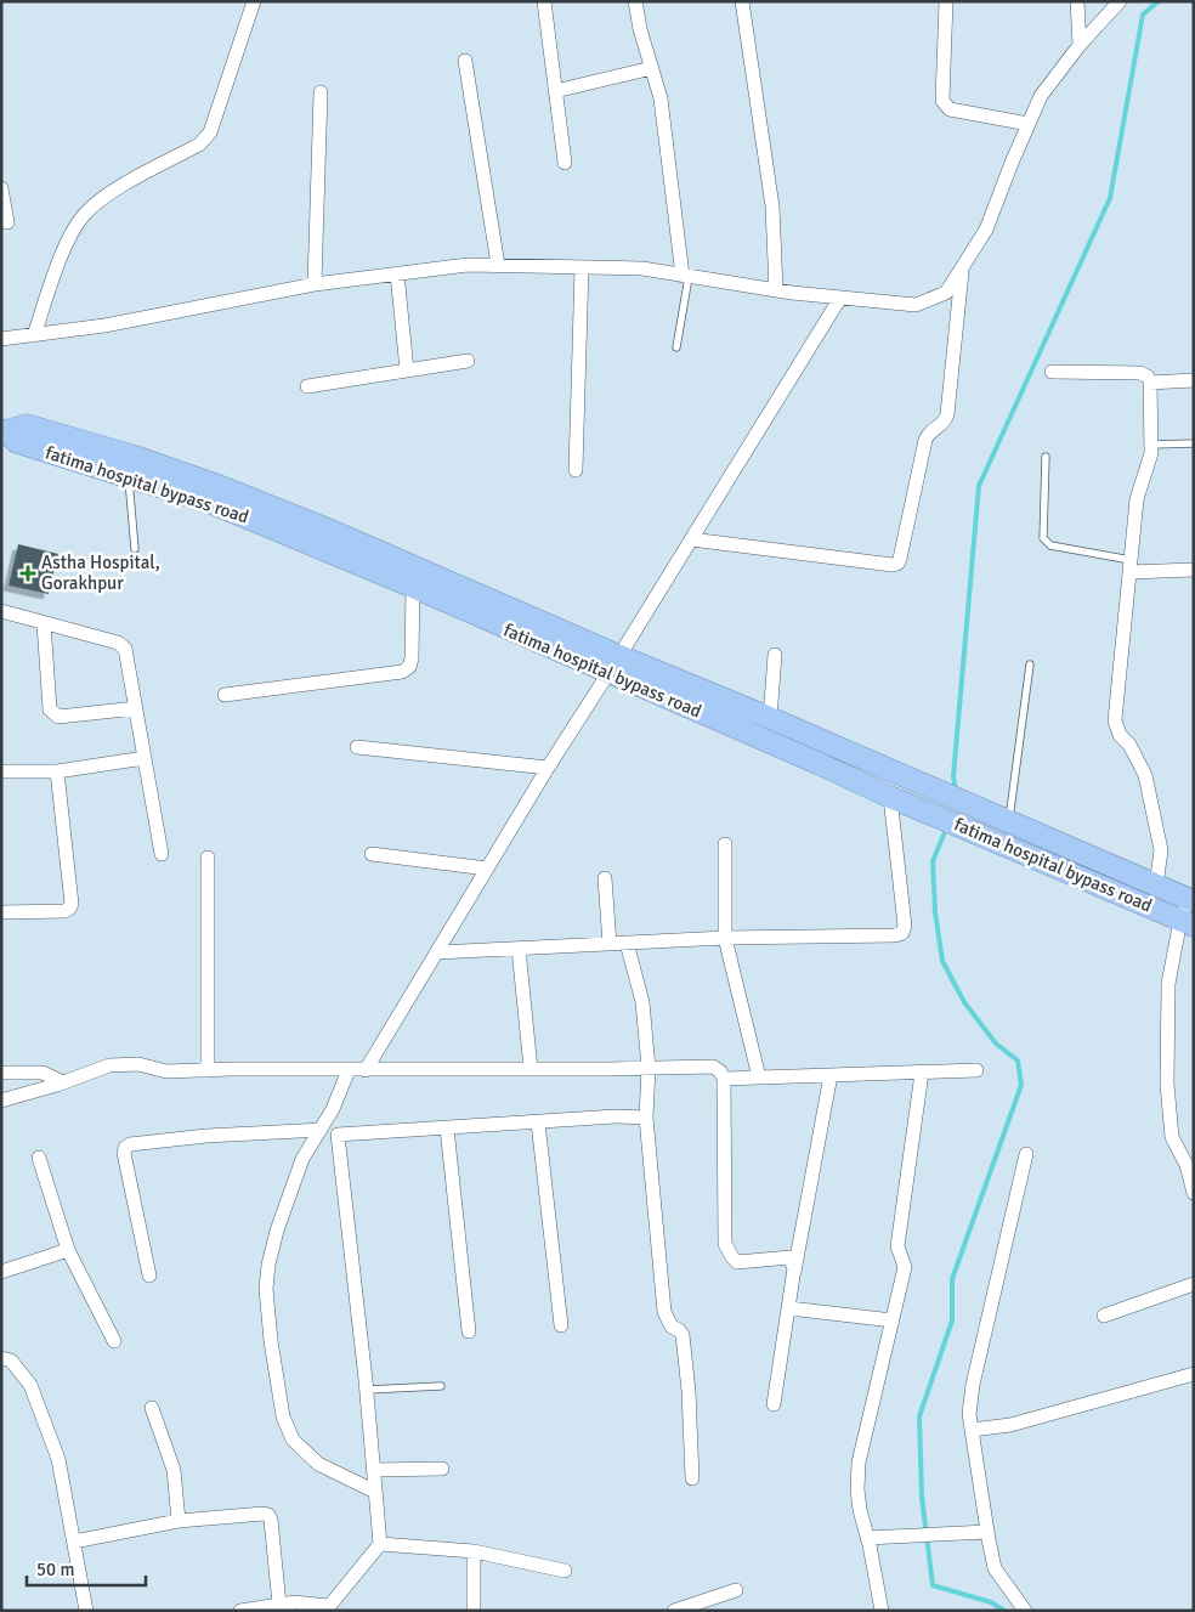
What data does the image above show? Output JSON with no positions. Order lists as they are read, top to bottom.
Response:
{
  "streets": {
    "highway": ["fatima hospital bypass road"]
  },
  "places": {
    "health": ["Astha Hospital, Gorakhpur"]
  },
  "scale_bar": "50 m"
}
